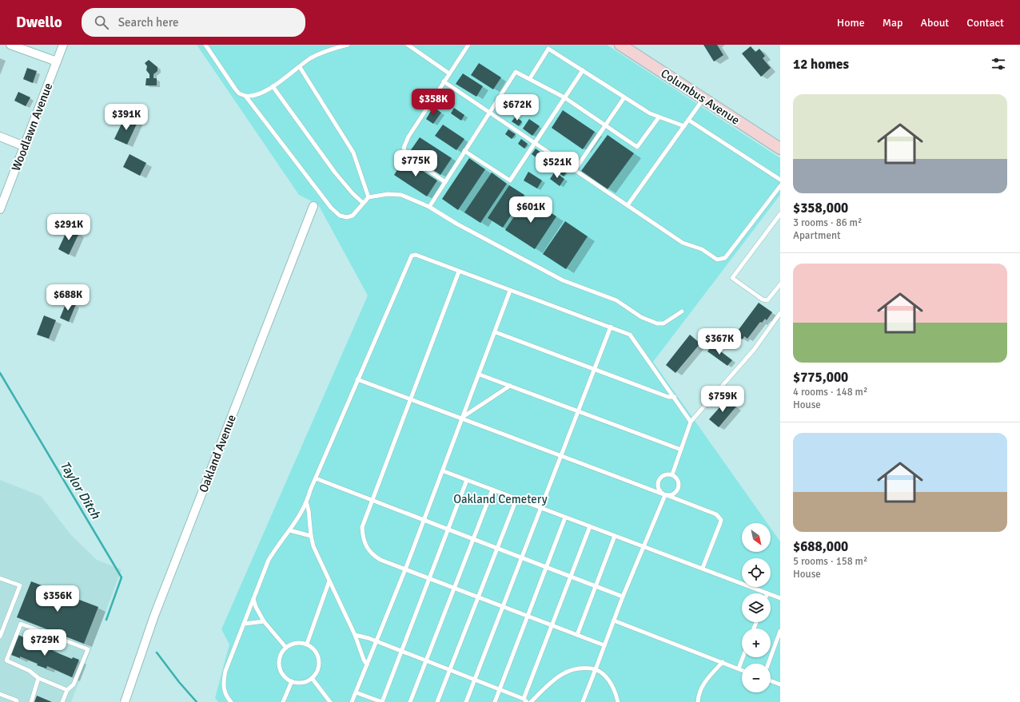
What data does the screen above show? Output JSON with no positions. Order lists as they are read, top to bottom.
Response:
{
  "streets": {
    "main road": ["Columbus Avenue"],
    "street": ["Woodlawn Avenue", "Oakland Avenue"]
  },
  "water": ["Taylor Ditch"],
  "parks": ["Oakland Cemetery"],
  "north": "bottom right",
  "page": {
    "header": "Dwello",
    "search": "Search here",
    "nav": [
      "Home",
      "Map",
      "About",
      "Contact"
    ],
    "heading": "12 homes",
    "list": [
      {
        "name": "$358,000",
        "note": "3 rooms · 86 m² · Apartment"
      },
      {
        "name": "$775,000",
        "note": "4 rooms · 148 m² · House"
      },
      {
        "name": "$688,000",
        "note": "5 rooms · 158 m² · House"
      }
    ],
    "price": [
      "$358K",
      "$672K",
      "$391K",
      "$775K",
      "$521K",
      "$601K",
      "$291K",
      "$688K",
      "$367K",
      "$759K",
      "$356K",
      "$729K"
    ],
    "map_buttons": ["+", "−"]
  }
}
